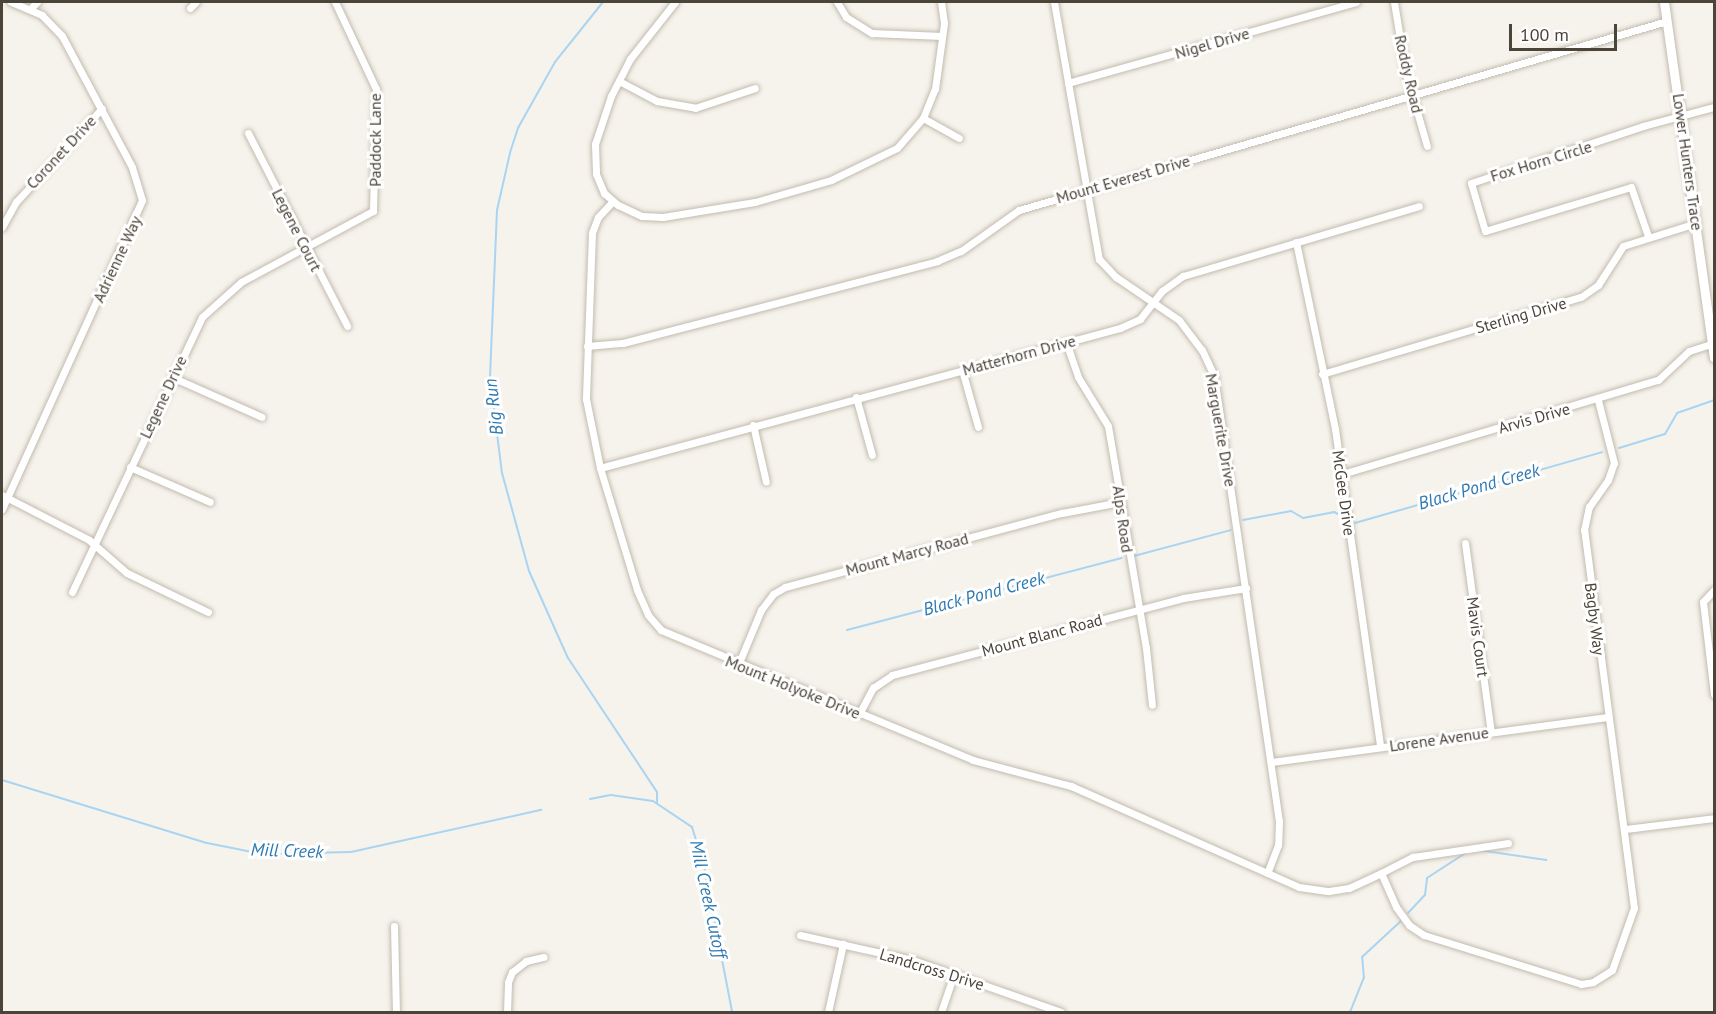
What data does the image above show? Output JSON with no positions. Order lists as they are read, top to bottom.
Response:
{
  "streets": {
    "street": [
      "Nigel Drive",
      "Roddy Road",
      "Paddock Lane",
      "Coronet Drive",
      "Fox Horn Circle",
      "Lower Hunters Trace",
      "Mount Everest Drive",
      "Legene Court",
      "Adrienne Way",
      "Sterling Drive",
      "Matterhorn Drive",
      "Legene Drive",
      "Arvis Drive",
      "Marguerite Drive",
      "McGee Drive",
      "Alps Road",
      "Mount Marcy Road",
      "Bagby Way",
      "Mount Blanc Road",
      "Mavis Court",
      "Mount Holyoke Drive",
      "Lorene Avenue",
      "Landcross Drive"
    ]
  },
  "crossings": [
    ["Nigel Drive", "Marguerite Drive"],
    ["Roddy Road", "Mount Everest Drive"],
    ["Paddock Lane", "Legene Court"],
    ["Paddock Lane", "Legene Drive"],
    ["Coronet Drive", "Adrienne Way"],
    ["Fox Horn Circle", "Lower Hunters Trace"],
    ["Fox Horn Circle", "Sterling Drive"],
    ["Lower Hunters Trace", "Mount Everest Drive"],
    ["Lower Hunters Trace", "Sterling Drive"],
    ["Lower Hunters Trace", "Arvis Drive"],
    ["Mount Everest Drive", "Marguerite Drive"],
    ["Mount Everest Drive", "Mount Holyoke Drive"],
    ["Legene Court", "Legene Drive"],
    ["Sterling Drive", "McGee Drive"],
    ["Matterhorn Drive", "Marguerite Drive"],
    ["Matterhorn Drive", "McGee Drive"],
    ["Matterhorn Drive", "Alps Road"],
    ["Matterhorn Drive", "Mount Holyoke Drive"],
    ["Arvis Drive", "McGee Drive"],
    ["Arvis Drive", "Bagby Way"],
    ["Marguerite Drive", "Mount Blanc Road"],
    ["Marguerite Drive", "Mount Holyoke Drive"],
    ["Marguerite Drive", "Lorene Avenue"],
    ["McGee Drive", "Lorene Avenue"],
    ["Alps Road", "Mount Marcy Road"],
    ["Alps Road", "Mount Blanc Road"],
    ["Mount Marcy Road", "Mount Holyoke Drive"],
    ["Bagby Way", "Mount Holyoke Drive"],
    ["Bagby Way", "Lorene Avenue"],
    ["Mount Blanc Road", "Mount Holyoke Drive"],
    ["Mavis Court", "Lorene Avenue"]
  ],
  "water": [
    "Big Run",
    "Black Pond Creek",
    "Mill Creek",
    "Mill Creek Cutoff"
  ],
  "scale_bar": "100 m"
}
